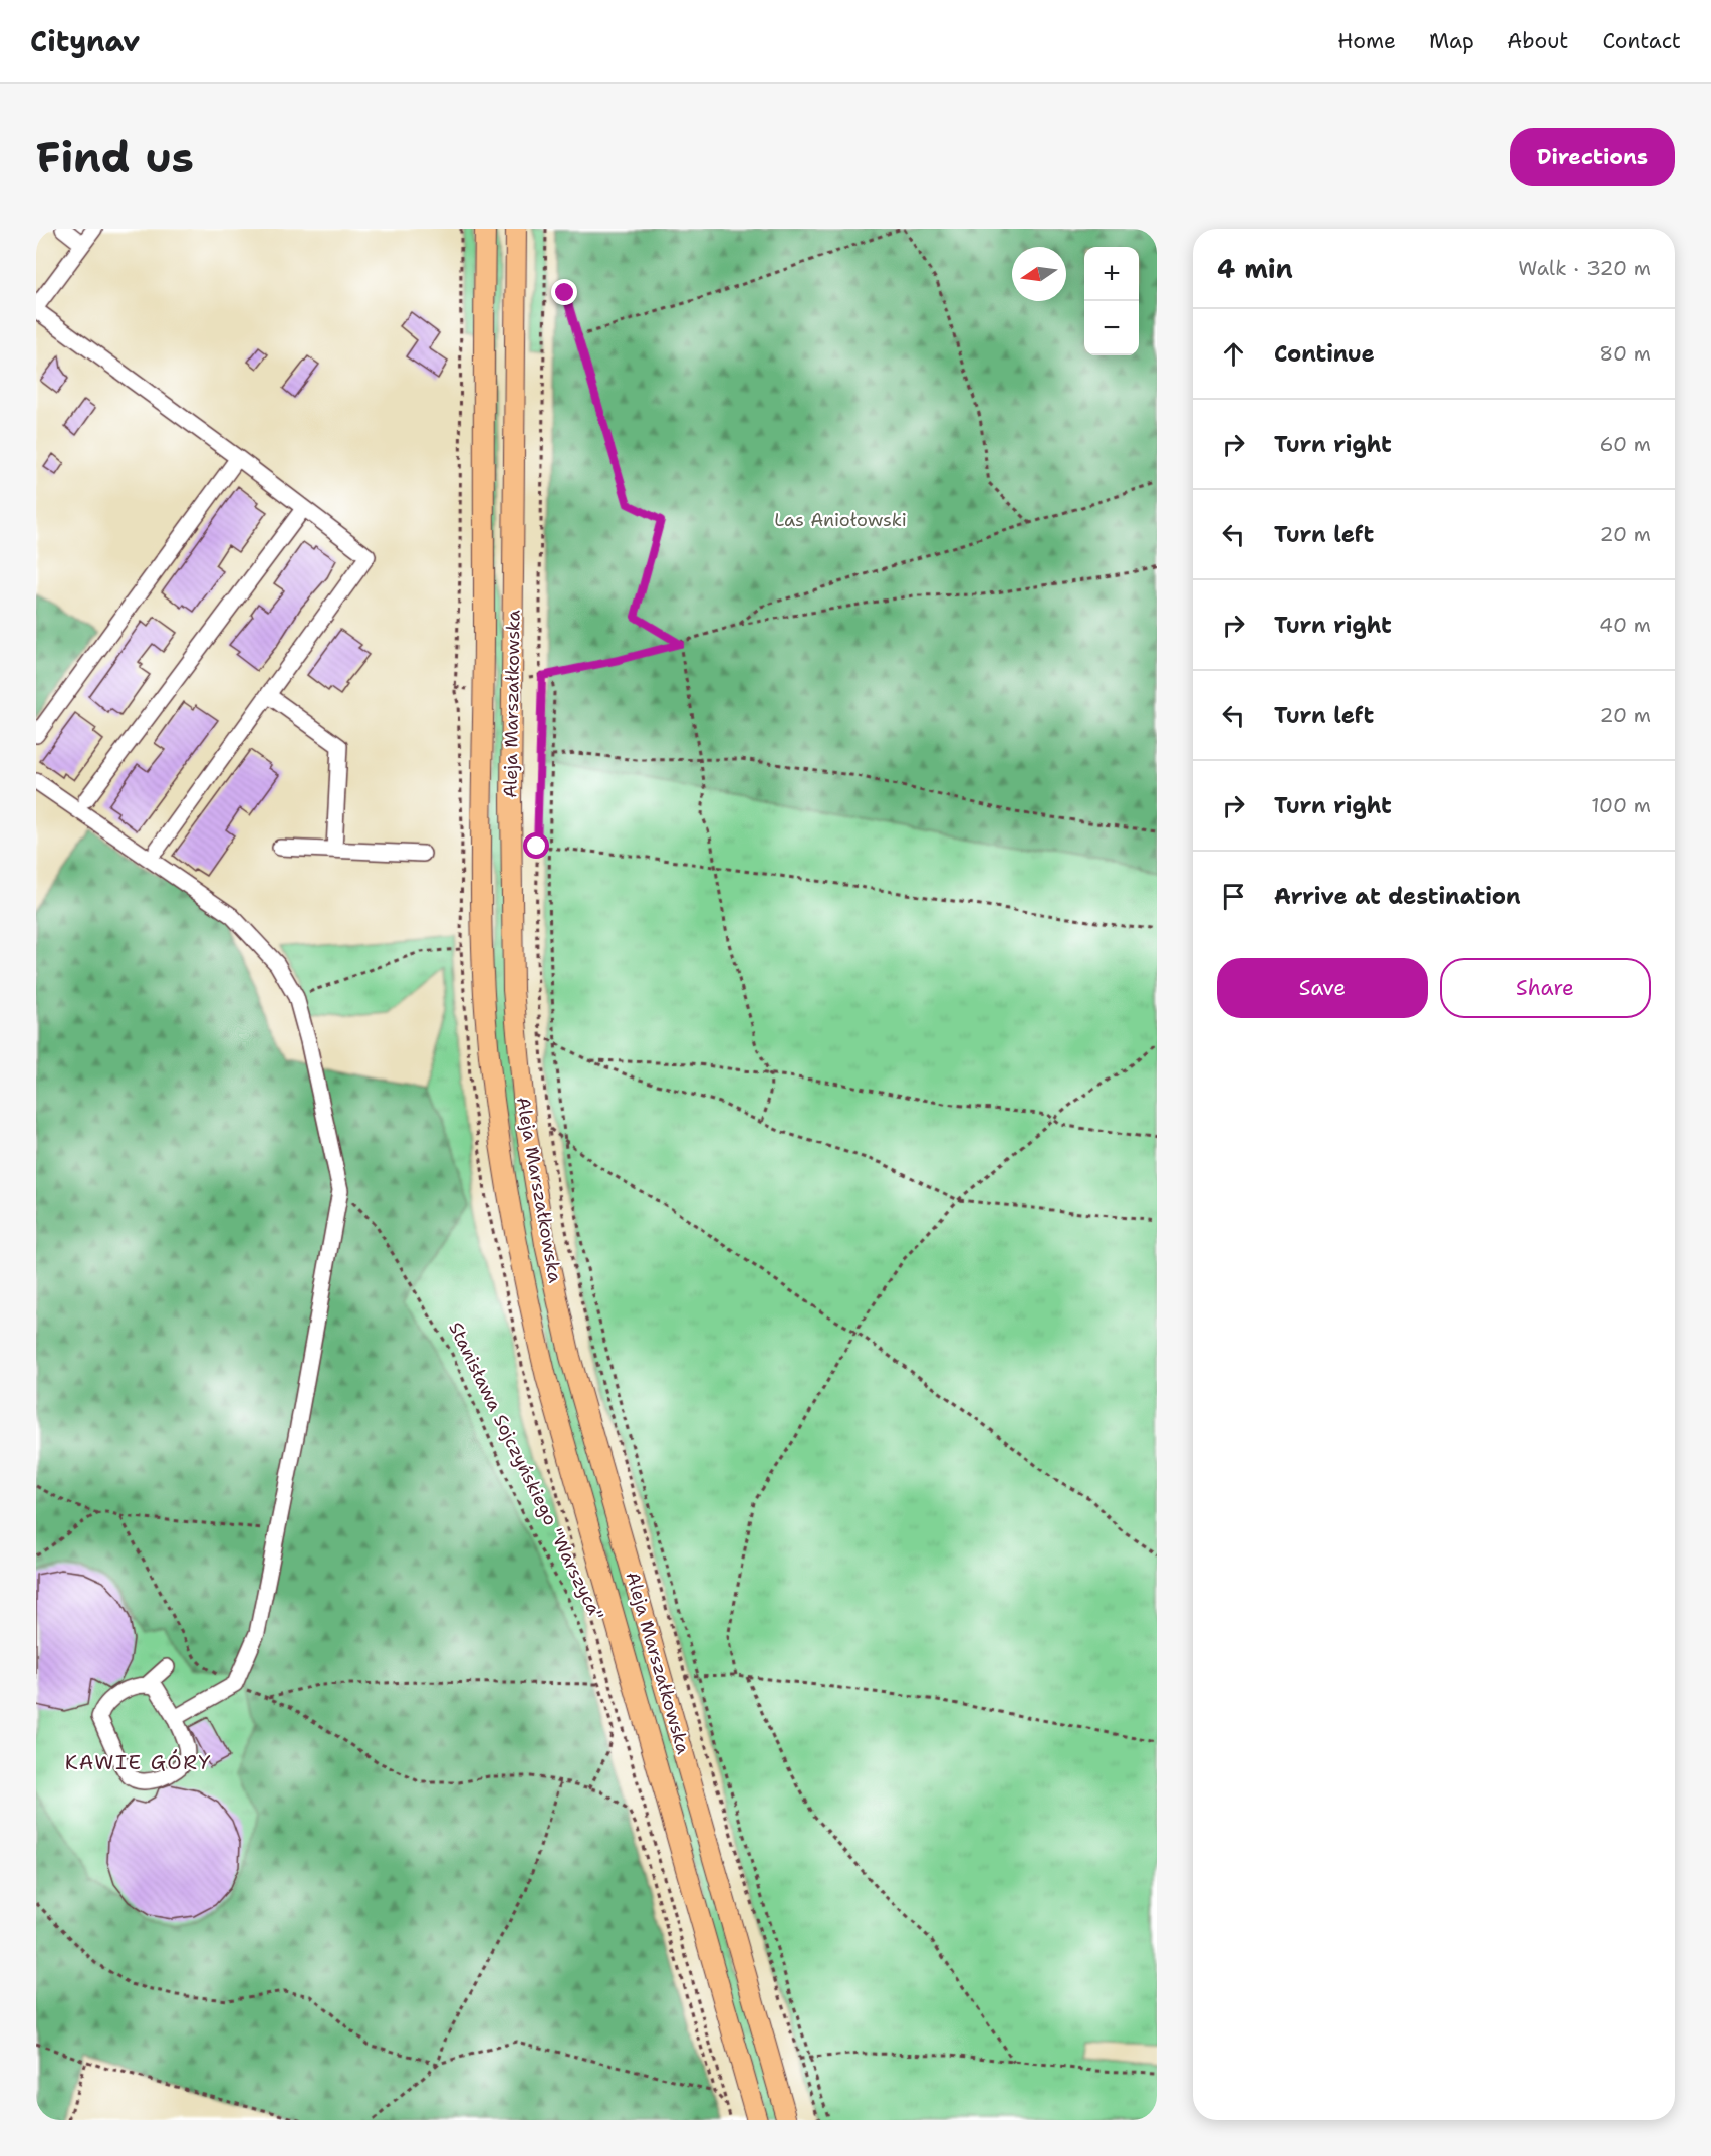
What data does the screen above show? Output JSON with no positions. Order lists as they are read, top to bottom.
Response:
{
  "streets": {
    "main road": ["Aleja Marszałkowska"],
    "path": ["Stanisława Sojczyńskiego \"Warszyca\""]
  },
  "districts": ["KAWIE GÓRY"],
  "parks": ["Las Aniołowski"],
  "north": "left",
  "page": {
    "header": "Citynav",
    "nav": [
      "Home",
      "Map",
      "About",
      "Contact"
    ],
    "buttons": [
      "Directions",
      ["Save", "Share"]
    ],
    "title": "Find us",
    "heading": ["4 min", "Walk · 320 m"],
    "map_buttons": ["+", "−"],
    "list": [
      ["Continue", "80 m"],
      ["Turn right", "60 m"],
      ["Turn left", "20 m"],
      ["Turn right", "40 m"],
      ["Turn left", "20 m"],
      ["Turn right", "100 m"],
      "Arrive at destination"
    ]
  }
}
